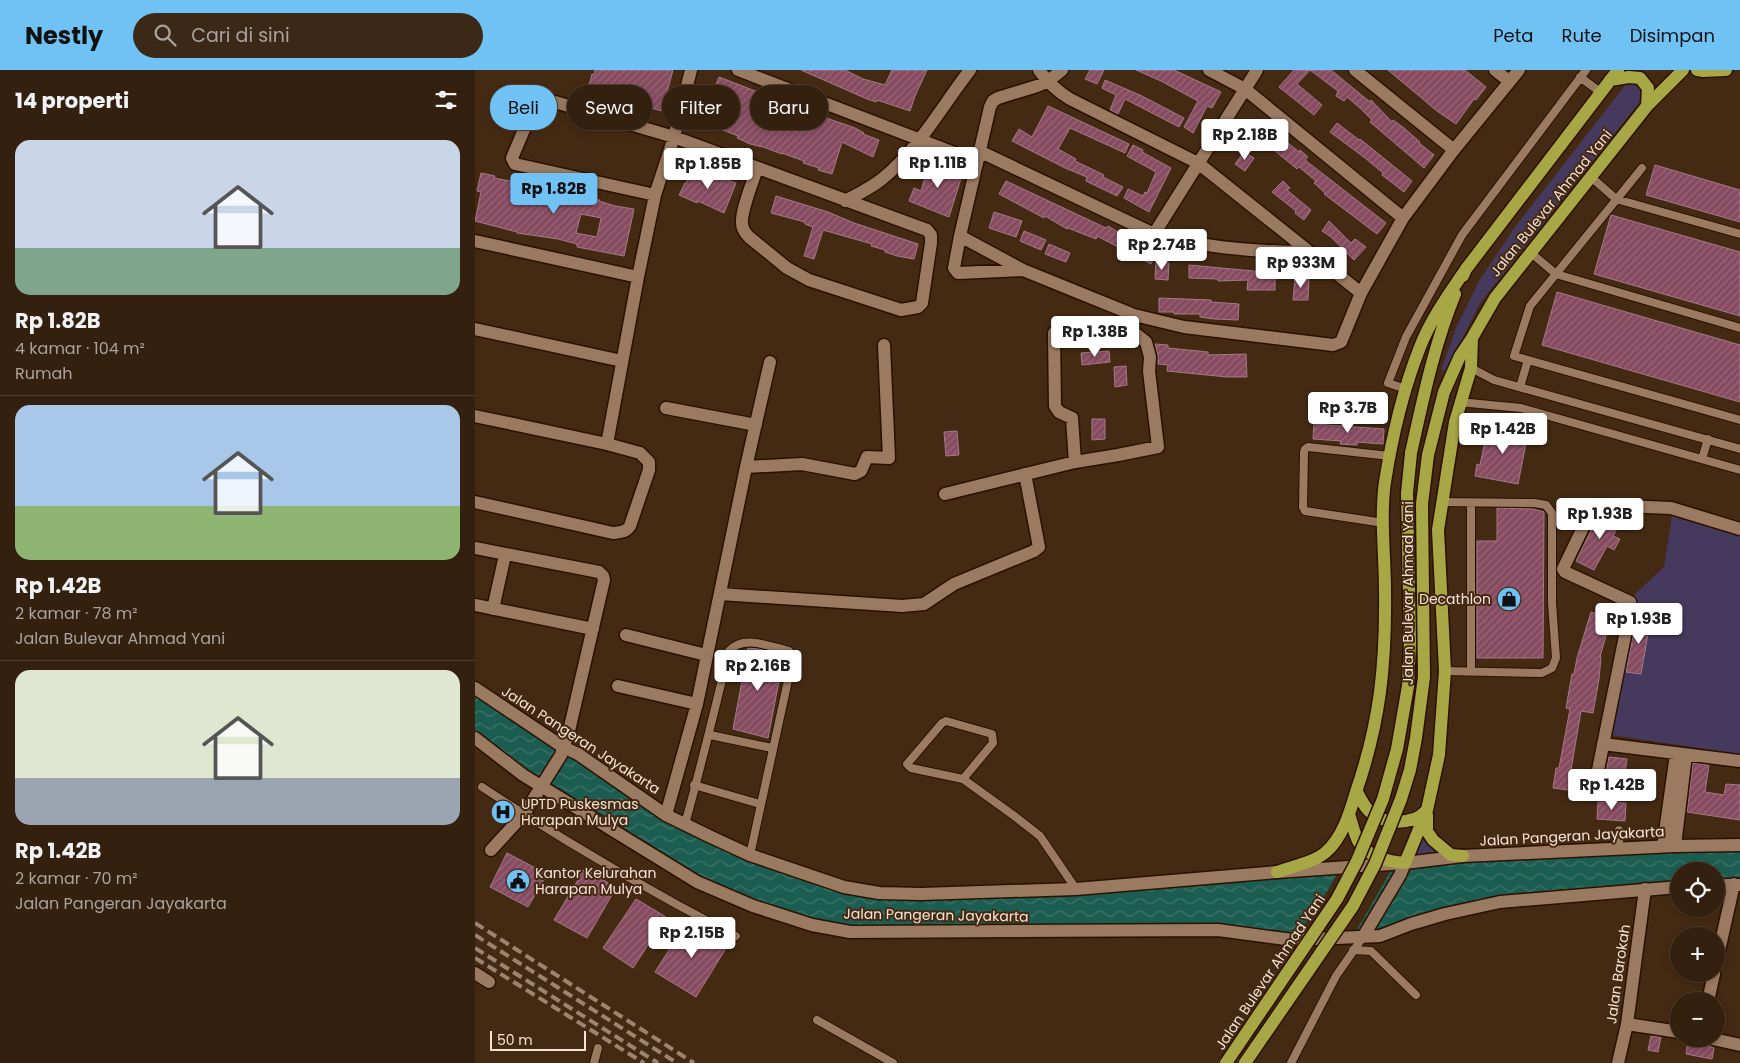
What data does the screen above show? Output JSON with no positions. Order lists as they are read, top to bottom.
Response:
{
  "streets": {
    "main road": ["Jalan Bulevar Ahmad Yani"],
    "street": ["Jalan Pangeran Jayakarta", "Jalan Barokah"]
  },
  "crossings": [
    ["Jalan Pangeran Jayakarta", "Jalan Barokah"]
  ],
  "places": {
    "shop": ["Decathlon"],
    "hospital": ["UPTD Puskesmas Harapan Mulya"],
    "public building": ["Kantor Kelurahan Harapan Mulya"]
  },
  "scale_bar": "50 m",
  "page": {
    "header": "Nestly",
    "search": "Cari di sini",
    "nav": ["Peta", "Rute", "Disimpan"],
    "heading": "14 properti",
    "chip": [
      "Beli",
      "Sewa",
      "Filter",
      "Baru"
    ],
    "price": [
      "Rp 2.18B",
      "Rp 1.11B",
      "Rp 1.85B",
      "Rp 1.82B",
      "Rp 2.74B",
      "Rp 933M",
      "Rp 1.38B",
      "Rp 3.7B",
      "Rp 1.42B",
      "Rp 1.93B",
      "Rp 1.93B",
      "Rp 2.16B",
      "Rp 1.42B",
      "Rp 2.15B"
    ],
    "list": [
      {
        "name": "Rp 1.82B",
        "note": "4 kamar · 104 m² · Rumah"
      },
      {
        "name": "Rp 1.42B",
        "note": "2 kamar · 78 m² · Jalan Bulevar Ahmad Yani"
      },
      {
        "name": "Rp 1.42B",
        "note": "2 kamar · 70 m² · Jalan Pangeran Jayakarta"
      }
    ],
    "map_buttons": ["+", "−"],
    "scale": "50 m"
  }
}
